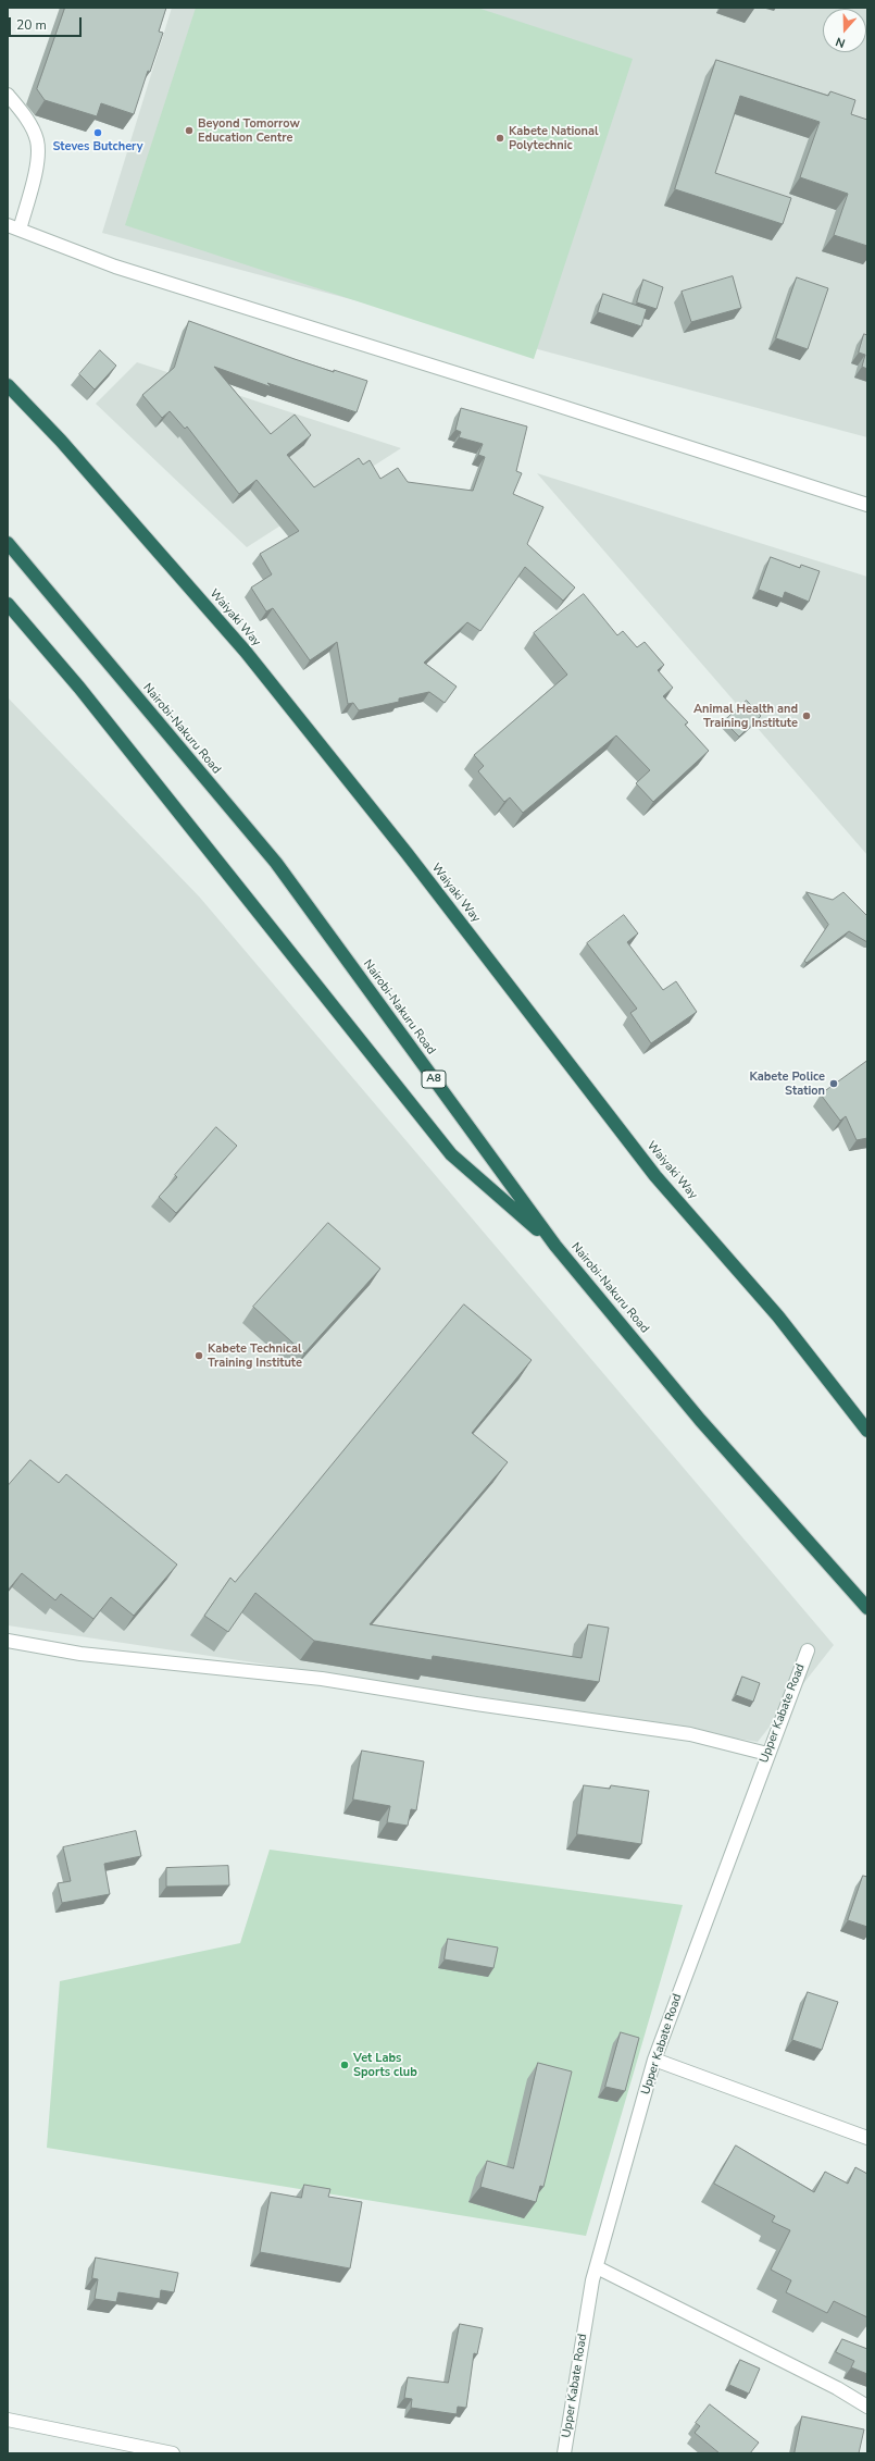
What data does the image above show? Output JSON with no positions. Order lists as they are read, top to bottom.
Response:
{
  "streets": {
    "highway": ["Waiyaki Way", "Nairobi-Nakuru Road", "A8"],
    "street": ["Upper Kabate Road"]
  },
  "places": [
    "Beyond Tomorrow Education Centre",
    "Steves Butchery",
    "Kabete National Polytechnic",
    "Animal Health and Training Institute",
    "Kabete Police Station",
    "Kabete Technical Training Institute",
    "Vet Labs Sports club"
  ],
  "scale_bar": "20 m",
  "north": "bottom"
}
